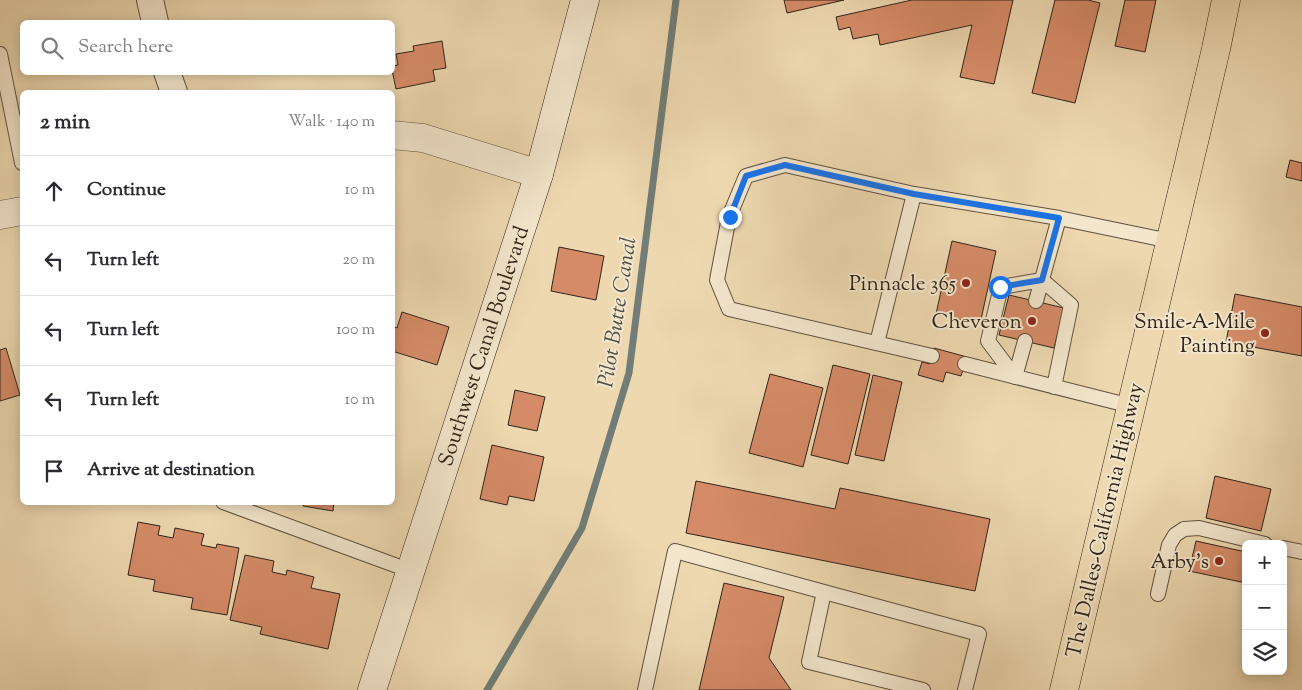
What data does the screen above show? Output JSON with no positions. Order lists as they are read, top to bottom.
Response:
{
  "streets": {
    "highway": ["The Dalles-California Highway"],
    "main road": ["Southwest Canal Boulevard"]
  },
  "water": ["Pilot Butte Canal"],
  "places": [
    "Pinnacle 365",
    "Cheveron",
    "Smile-A-Mile Painting",
    "Arby's"
  ],
  "page": {
    "search": "Search here",
    "heading": ["2 min", "Walk · 140 m"],
    "list": [
      ["Continue", "10 m"],
      ["Turn left", "20 m"],
      ["Turn left", "100 m"],
      ["Turn left", "10 m"],
      "Arrive at destination"
    ],
    "map_buttons": ["+", "−"]
  }
}
